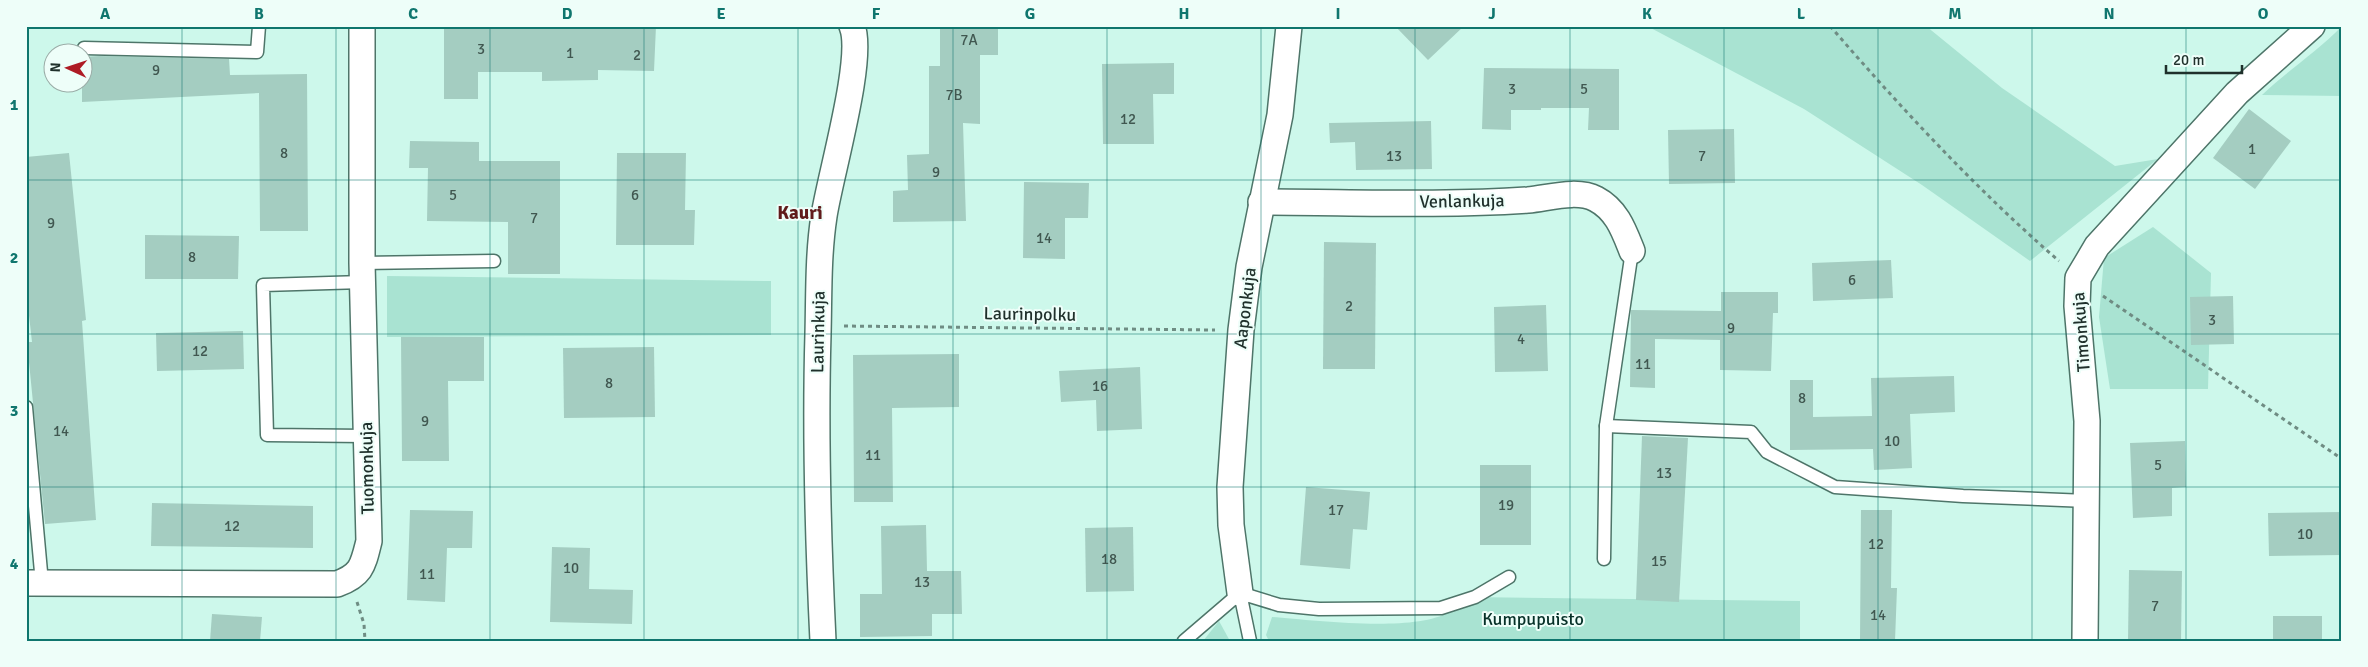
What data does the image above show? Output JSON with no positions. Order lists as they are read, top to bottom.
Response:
{
  "streets": {
    "street": [
      "Venlankuja",
      "Aaponkuja",
      "Laurinkuja",
      "Timonkuja",
      "Tuomonkuja"
    ],
    "path": ["Laurinpolku"]
  },
  "crossings": [
    ["Venlankuja", "Aaponkuja"],
    ["Aaponkuja", "Laurinpolku"],
    ["Laurinpolku", "Laurinkuja"]
  ],
  "districts": ["Kauri"],
  "parks": ["Kumpupuisto"],
  "house_numbers": [
    "7A",
    "3",
    "1",
    "2",
    "9",
    "3",
    "5",
    "7B",
    "12",
    "1",
    "8",
    "13",
    "7",
    "9",
    "5",
    "6",
    "7",
    "9",
    "14",
    "8",
    "6",
    "2",
    "3",
    "9",
    "4",
    "12",
    "11",
    "8",
    "16",
    "8",
    "9",
    "14",
    "10",
    "11",
    "5",
    "13",
    "19",
    "17",
    "12",
    "10",
    "12",
    "18",
    "15",
    "10",
    "11",
    "13",
    "7",
    "14"
  ],
  "scale_bar": "20 m",
  "north": "left",
  "grid": {
    "columns": [
      "A",
      "B",
      "C",
      "D",
      "E",
      "F",
      "G",
      "H",
      "I",
      "J",
      "K",
      "L",
      "M",
      "N",
      "O"
    ],
    "rows": [
      "1",
      "2",
      "3",
      "4"
    ]
  }
}
